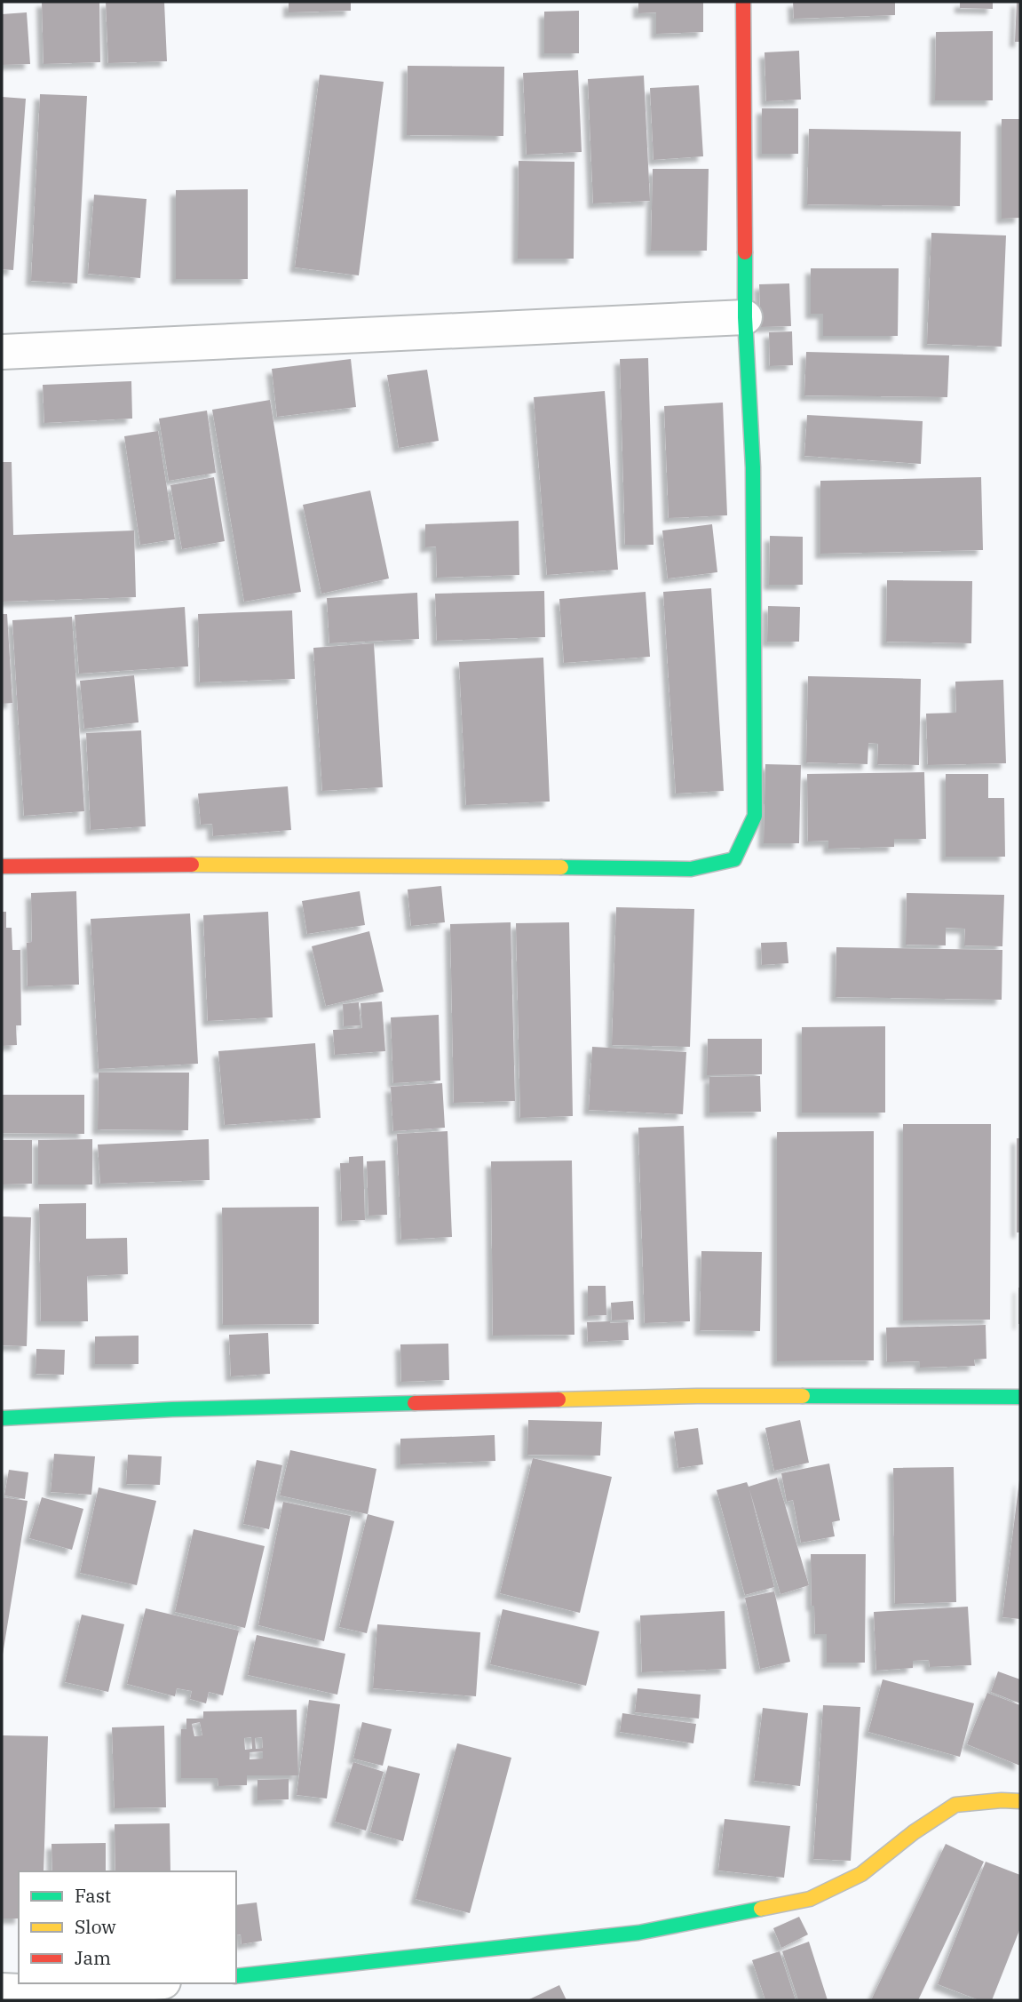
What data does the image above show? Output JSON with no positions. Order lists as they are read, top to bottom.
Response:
{
  "legend": ["Fast", "Slow", "Jam"]
}
